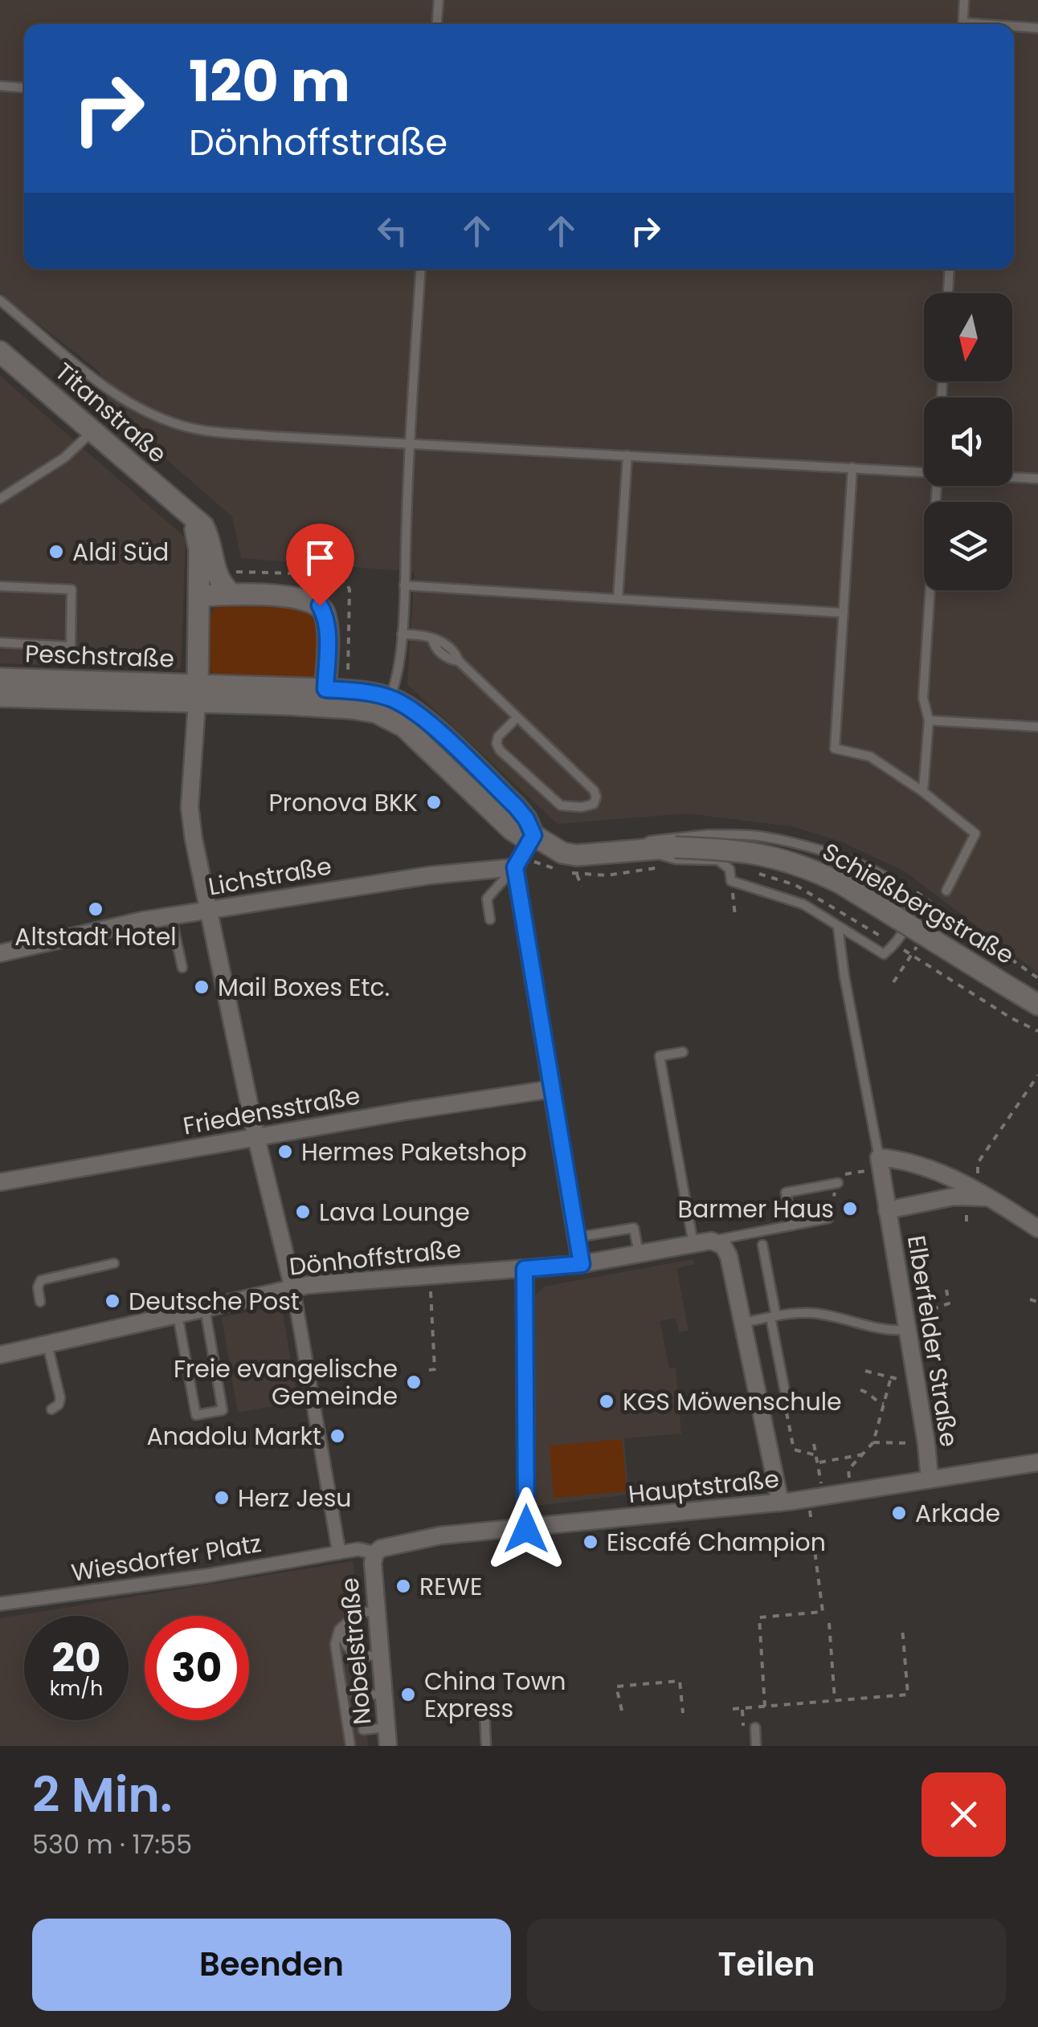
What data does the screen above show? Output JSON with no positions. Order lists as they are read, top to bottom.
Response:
{
  "streets": {
    "main road": ["Titanstraße", "Peschstraße", "Schießbergstraße"],
    "street": [
      "Lichstraße",
      "Friedensstraße",
      "Dönhoffstraße",
      "Elberfelder Straße",
      "Hauptstraße",
      "Wiesdorfer Platz",
      "Nobelstraße"
    ]
  },
  "crossings": [
    ["Peschstraße", "Schießbergstraße"],
    ["Elberfelder Straße", "Hauptstraße"],
    ["Hauptstraße", "Wiesdorfer Platz"],
    ["Hauptstraße", "Nobelstraße"],
    ["Wiesdorfer Platz", "Nobelstraße"]
  ],
  "places": [
    "Aldi Süd",
    "Pronova BKK",
    "Altstadt Hotel",
    "Mail Boxes Etc.",
    "Hermes Paketshop",
    "Barmer Haus",
    "Lava Lounge",
    "Deutsche Post",
    "Freie evangelische Gemeinde",
    "KGS Möwenschule",
    "Anadolu Markt",
    "Herz Jesu",
    "Arkade",
    "Eiscafé Champion",
    "REWE",
    "China Town Express"
  ],
  "north": "bottom",
  "page": {
    "turn": ["120 m", "Dönhoffstraße"],
    "speed": "20 km/h",
    "limit": "30",
    "heading": ["2 Min.", "530 m · 17:55"],
    "buttons": ["Beenden", "Teilen"]
  }
}
